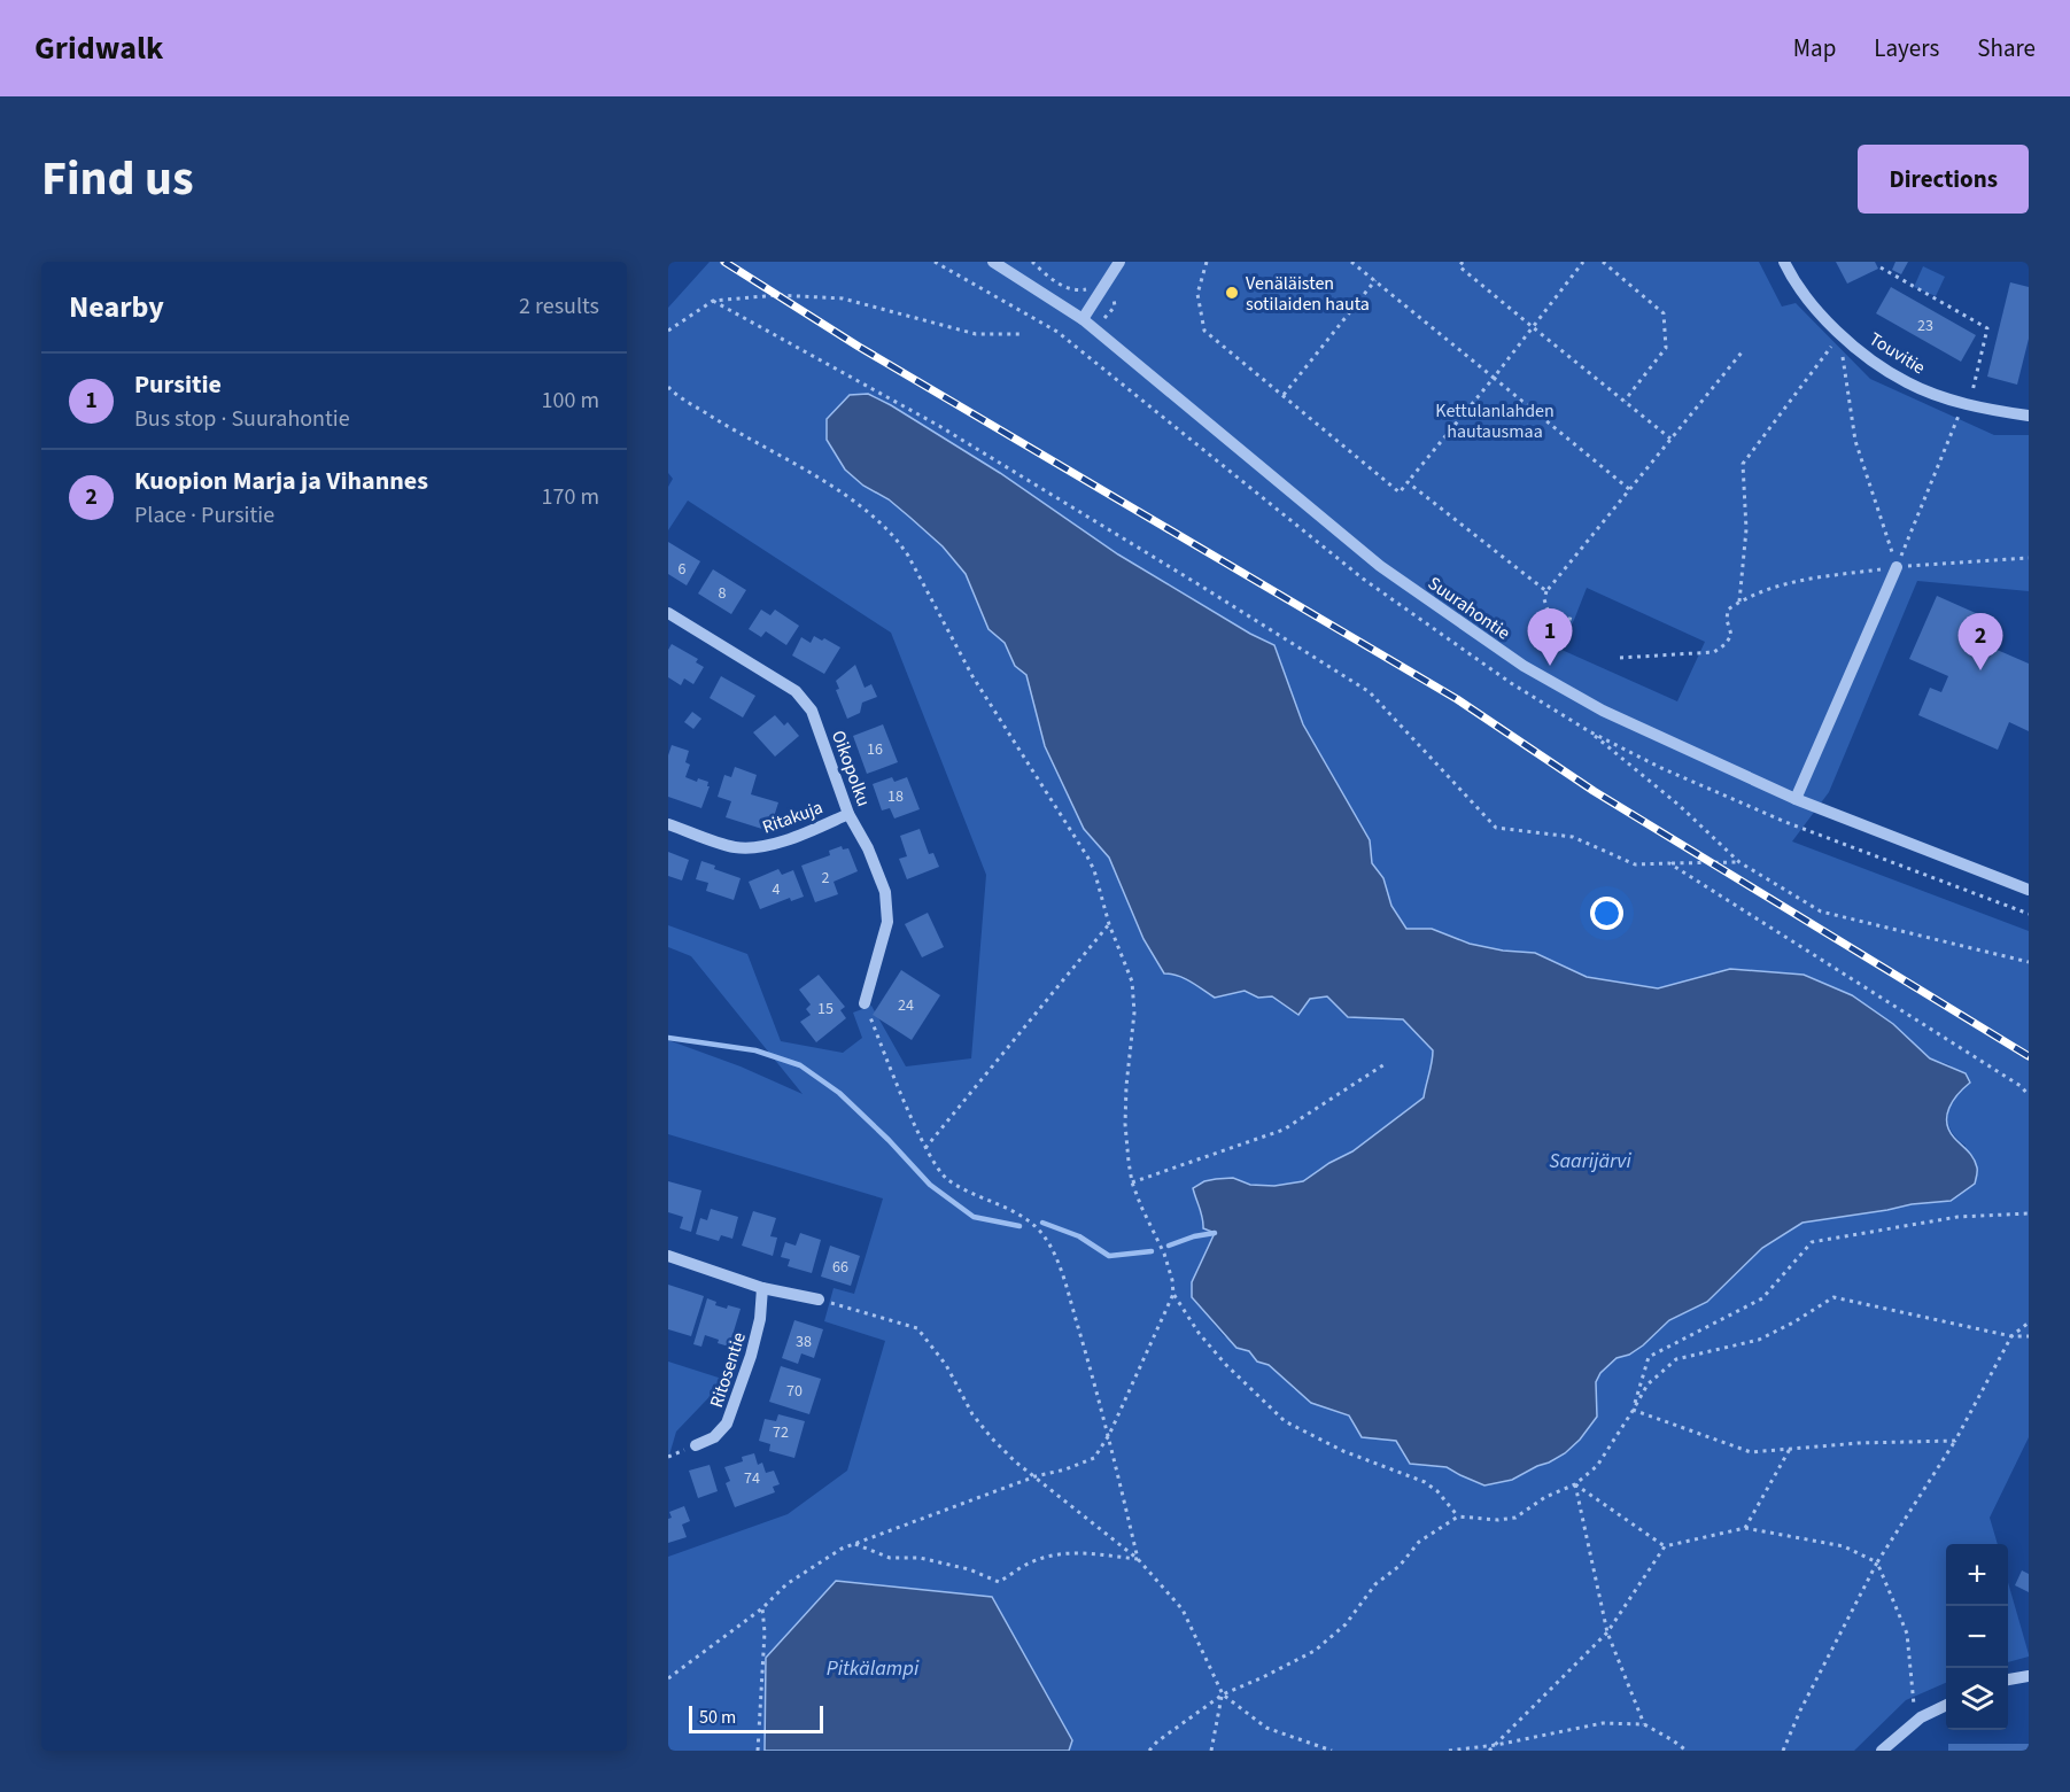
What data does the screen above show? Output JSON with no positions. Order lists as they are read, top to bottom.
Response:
{
  "streets": {
    "street": [
      "Touvitie",
      "Suurahontie",
      "Oikopolku",
      "Ritakuja",
      "Ritosentie"
    ]
  },
  "crossings": [
    ["Oikopolku", "Ritakuja"]
  ],
  "water": ["Saarijärvi", "Pitkälampi"],
  "parks": ["Kettulanlahden hautausmaa"],
  "places": ["Venäläisten sotilaiden hauta"],
  "house_numbers": [
    "23",
    "6",
    "8",
    "16",
    "18",
    "2",
    "4",
    "24",
    "15",
    "66",
    "38",
    "70",
    "72",
    "74"
  ],
  "scale_bar": "50 m",
  "page": {
    "header": "Gridwalk",
    "nav": ["Map", "Layers", "Share"],
    "title": "Find us",
    "buttons": "Directions",
    "heading": ["Nearby", "2 results"],
    "list": [
      {
        "mark": "1",
        "name": "Pursitie",
        "note": "Bus stop · Suurahontie",
        "value": "100 m"
      },
      {
        "mark": "2",
        "name": "Kuopion Marja ja Vihannes",
        "note": "Place · Pursitie",
        "value": "170 m"
      }
    ],
    "pins": ["1", "2"],
    "map_buttons": ["+", "−"],
    "scale": "50 m"
  }
}
